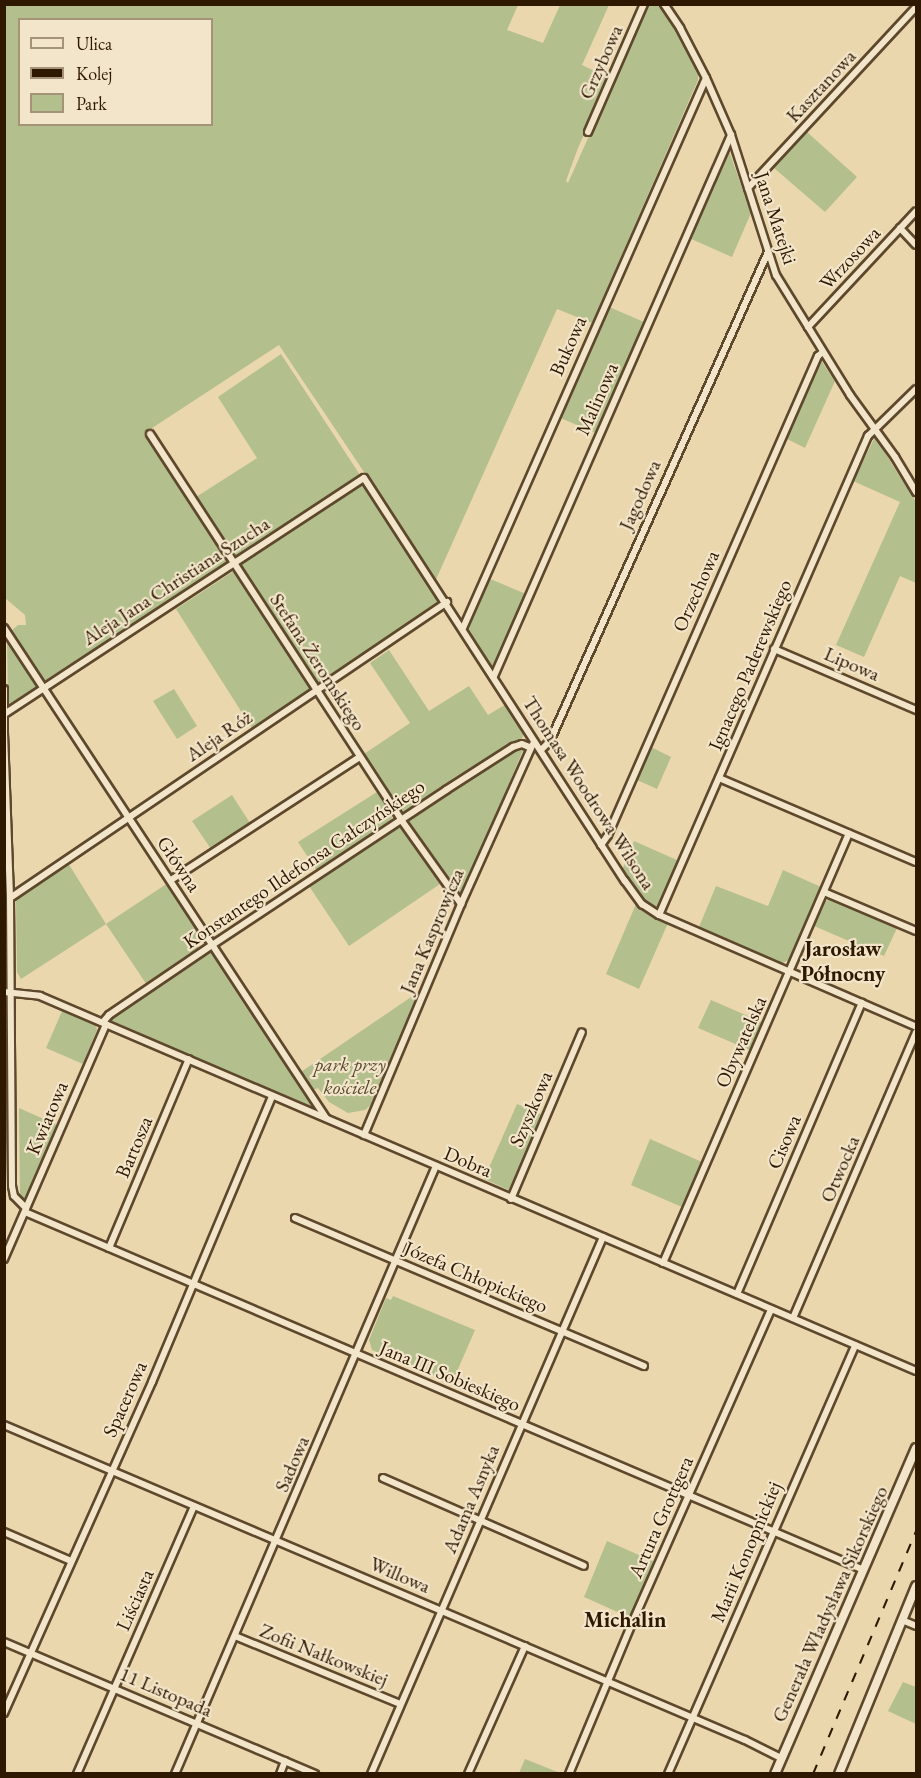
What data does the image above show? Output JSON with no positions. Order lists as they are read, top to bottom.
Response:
{
  "streets": {
    "main road": ["Generała Władysława Sikorskiego"],
    "street": [
      "Grzybowa",
      "Kasztanowa",
      "Jana Matejki",
      "Wrzosowa",
      "Bukowa",
      "Malinowa",
      "Jagodowa",
      "Aleja Jana Christiana Szucha",
      "Orzechowa",
      "Stefana Żeromskiego",
      "Lipowa",
      "Ignacego Paderewskiego",
      "Aleja Róż",
      "Thomasa Woodrowa Wilsona",
      "Główna",
      "Konstantego Ildefonsa Gałczyńskiego",
      "Jana Kasprowicza",
      "Obywatelska",
      "Szyszkowa",
      "Kwiatowa",
      "Cisowa",
      "Bartosza",
      "Dobra",
      "Otwocka",
      "Józefa Chłopickiego",
      "Jana III Sobieskiego",
      "Spacerowa",
      "Sadowa",
      "Adama Asnyka",
      "Artura Grottgera",
      "Marii Konopnickiej",
      "Willowa",
      "Liściasta",
      "Zofii Nałkowskiej",
      "11 Listopada"
    ]
  },
  "crossings": [
    ["Kasztanowa", "Jana Matejki"],
    ["Jana Matejki", "Wrzosowa"],
    ["Jana Matejki", "Bukowa"],
    ["Jana Matejki", "Malinowa"],
    ["Jana Matejki", "Jagodowa"],
    ["Jana Matejki", "Orzechowa"],
    ["Jana Matejki", "Ignacego Paderewskiego"],
    ["Bukowa", "Thomasa Woodrowa Wilsona"],
    ["Malinowa", "Thomasa Woodrowa Wilsona"],
    ["Jagodowa", "Thomasa Woodrowa Wilsona"],
    ["Aleja Jana Christiana Szucha", "Stefana Żeromskiego"],
    ["Aleja Jana Christiana Szucha", "Thomasa Woodrowa Wilsona"],
    ["Aleja Jana Christiana Szucha", "Główna"],
    ["Orzechowa", "Thomasa Woodrowa Wilsona"],
    ["Stefana Żeromskiego", "Aleja Róż"],
    ["Stefana Żeromskiego", "Konstantego Ildefonsa Gałczyńskiego"],
    ["Stefana Żeromskiego", "Jana Kasprowicza"],
    ["Lipowa", "Ignacego Paderewskiego"],
    ["Ignacego Paderewskiego", "Thomasa Woodrowa Wilsona"],
    ["Aleja Róż", "Thomasa Woodrowa Wilsona"],
    ["Aleja Róż", "Główna"],
    ["Thomasa Woodrowa Wilsona", "Konstantego Ildefonsa Gałczyńskiego"],
    ["Thomasa Woodrowa Wilsona", "Jana Kasprowicza"],
    ["Thomasa Woodrowa Wilsona", "Obywatelska"],
    ["Thomasa Woodrowa Wilsona", "Cisowa"],
    ["Główna", "Konstantego Ildefonsa Gałczyńskiego"],
    ["Główna", "Dobra"],
    ["Konstantego Ildefonsa Gałczyńskiego", "Jana Kasprowicza"],
    ["Konstantego Ildefonsa Gałczyńskiego", "Kwiatowa"],
    ["Konstantego Ildefonsa Gałczyńskiego", "Dobra"],
    ["Jana Kasprowicza", "Dobra"],
    ["Obywatelska", "Dobra"],
    ["Szyszkowa", "Dobra"],
    ["Kwiatowa", "Dobra"],
    ["Kwiatowa", "Jana III Sobieskiego"],
    ["Cisowa", "Dobra"],
    ["Bartosza", "Dobra"],
    ["Bartosza", "Jana III Sobieskiego"],
    ["Dobra", "Otwocka"],
    ["Dobra", "Spacerowa"],
    ["Dobra", "Sadowa"],
    ["Dobra", "Adama Asnyka"],
    ["Dobra", "Artura Grottgera"],
    ["Dobra", "Marii Konopnickiej"],
    ["Józefa Chłopickiego", "Sadowa"],
    ["Józefa Chłopickiego", "Adama Asnyka"],
    ["Jana III Sobieskiego", "Spacerowa"],
    ["Jana III Sobieskiego", "Sadowa"],
    ["Jana III Sobieskiego", "Adama Asnyka"],
    ["Jana III Sobieskiego", "Artura Grottgera"],
    ["Jana III Sobieskiego", "Marii Konopnickiej"],
    ["Jana III Sobieskiego", "Generała Władysława Sikorskiego"],
    ["Spacerowa", "Willowa"],
    ["Spacerowa", "11 Listopada"],
    ["Sadowa", "Willowa"],
    ["Sadowa", "Zofii Nałkowskiej"],
    ["Sadowa", "11 Listopada"],
    ["Adama Asnyka", "Willowa"],
    ["Adama Asnyka", "Zofii Nałkowskiej"],
    ["Artura Grottgera", "Willowa"],
    ["Marii Konopnickiej", "Willowa"],
    ["Willowa", "Liściasta"],
    ["Willowa", "Generała Władysława Sikorskiego"],
    ["Liściasta", "11 Listopada"]
  ],
  "districts": ["Jarosław Północny", "Michalin"],
  "parks": ["park przy kościele"],
  "legend": ["Ulica", "Kolej", "Park"]
}
